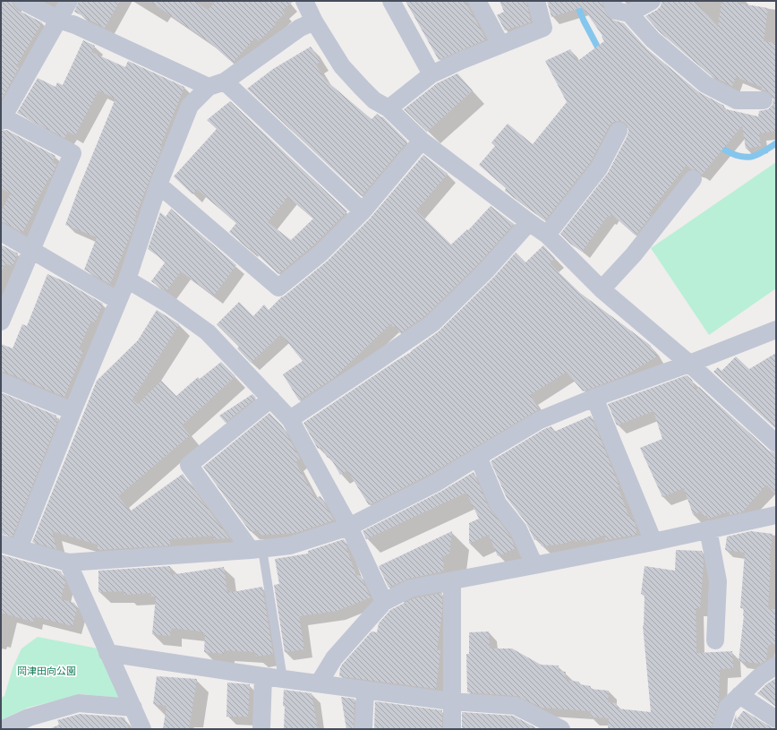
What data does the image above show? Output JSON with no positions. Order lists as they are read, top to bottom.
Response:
{
  "parks": ["岡津田向公園"]
}
